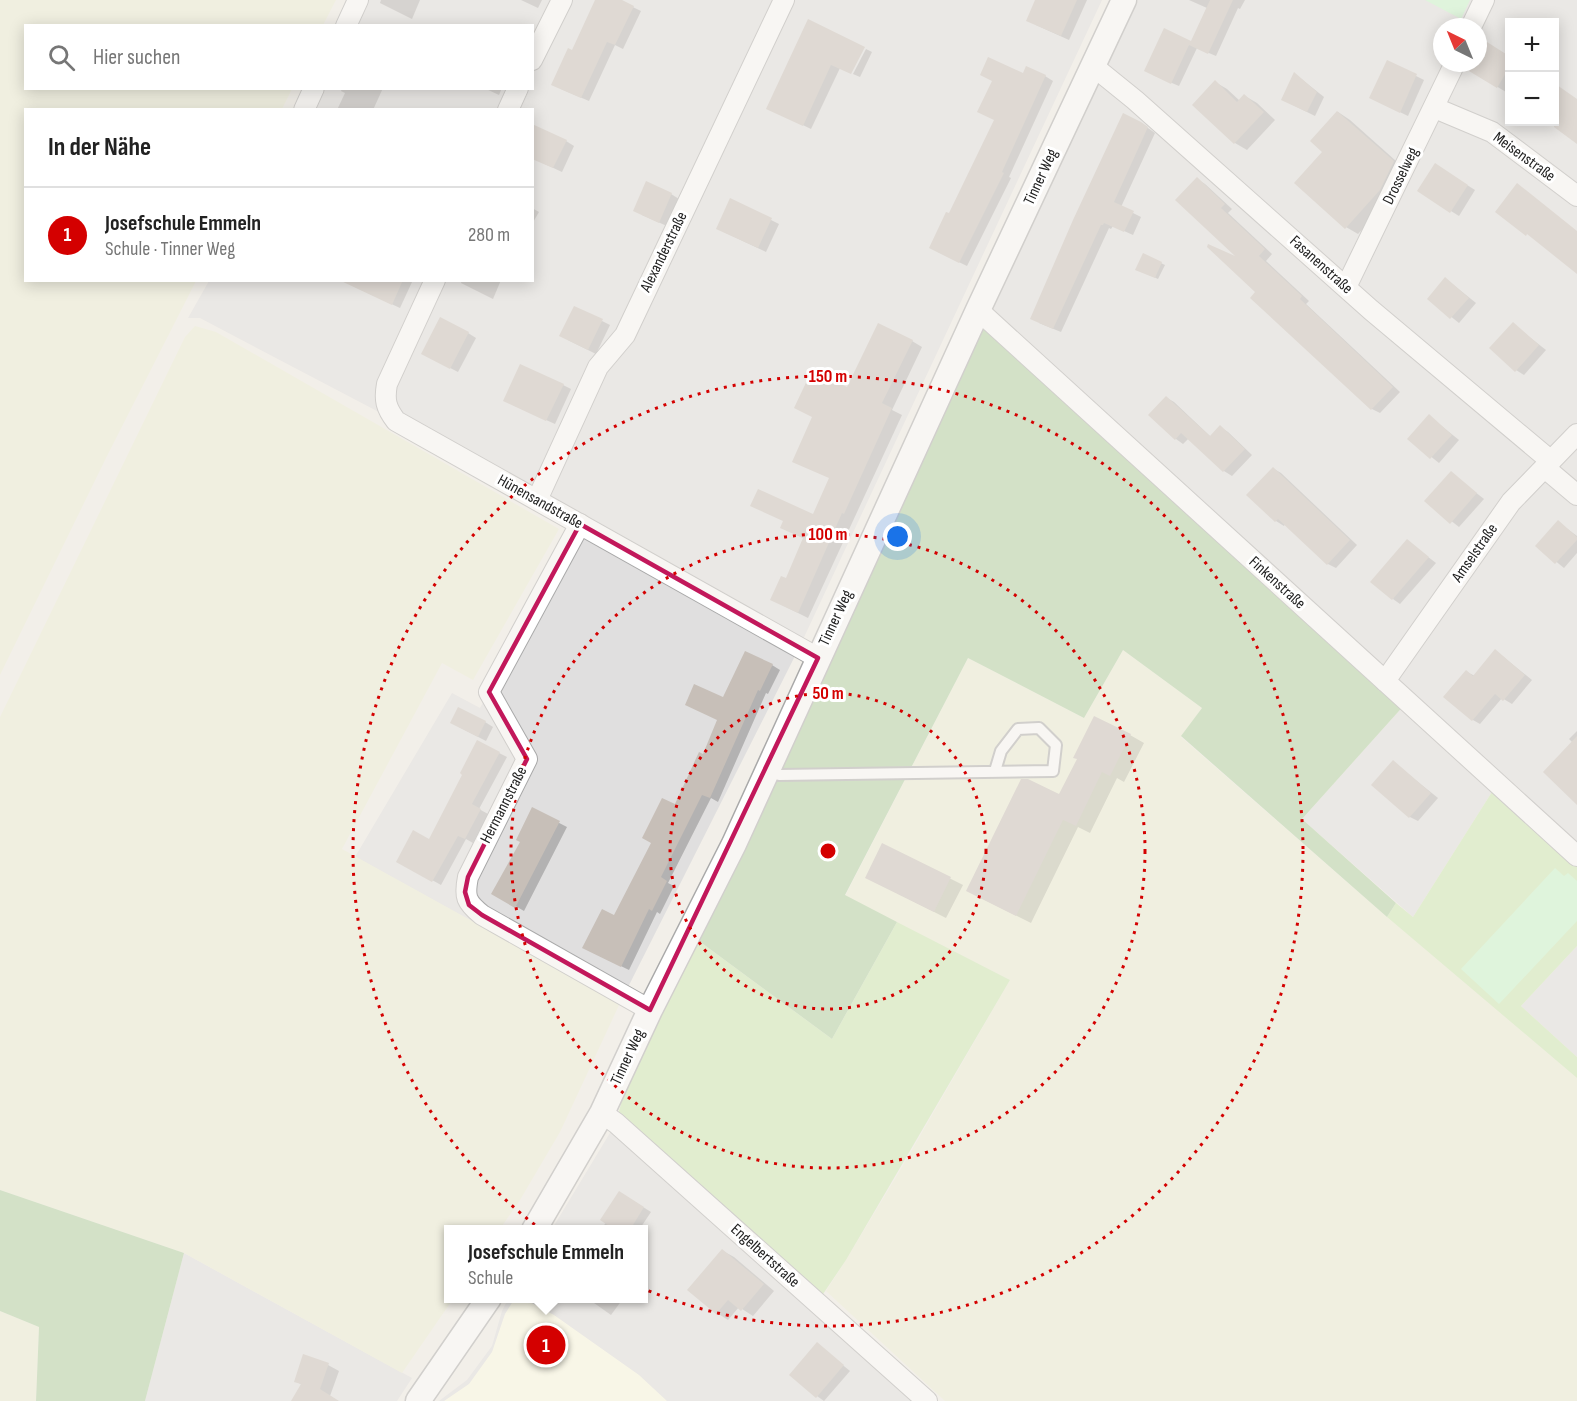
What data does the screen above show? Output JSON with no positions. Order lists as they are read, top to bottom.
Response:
{
  "streets": {
    "street": [
      "Meisenstraße",
      "Drosselweg",
      "Tinner Weg",
      "Alexanderstraße",
      "Fasanenstraße",
      "Hünensandstraße",
      "Amselstraße",
      "Finkenstraße",
      "Hermannstraße",
      "Engelbertstraße"
    ]
  },
  "crossings": [
    ["Meisenstraße", "Drosselweg"],
    ["Drosselweg", "Fasanenstraße"],
    ["Tinner Weg", "Fasanenstraße"],
    ["Tinner Weg", "Hünensandstraße"],
    ["Tinner Weg", "Finkenstraße"],
    ["Tinner Weg", "Hermannstraße"],
    ["Tinner Weg", "Engelbertstraße"],
    ["Alexanderstraße", "Hünensandstraße"],
    ["Fasanenstraße", "Amselstraße"],
    ["Hünensandstraße", "Hermannstraße"],
    ["Amselstraße", "Finkenstraße"]
  ],
  "north": "top left",
  "page": {
    "map_buttons": ["+", "−"],
    "search": "Hier suchen",
    "heading": "In der Nähe",
    "list": [
      {
        "mark": "1",
        "name": "Josefschule Emmeln",
        "note": "Schule · Tinner Weg",
        "value": "280 m"
      }
    ],
    "popup": ["Josefschule Emmeln", "Schule"],
    "pins": "1"
  },
  "rings": ["150 m", "100 m", "50 m"]
}
